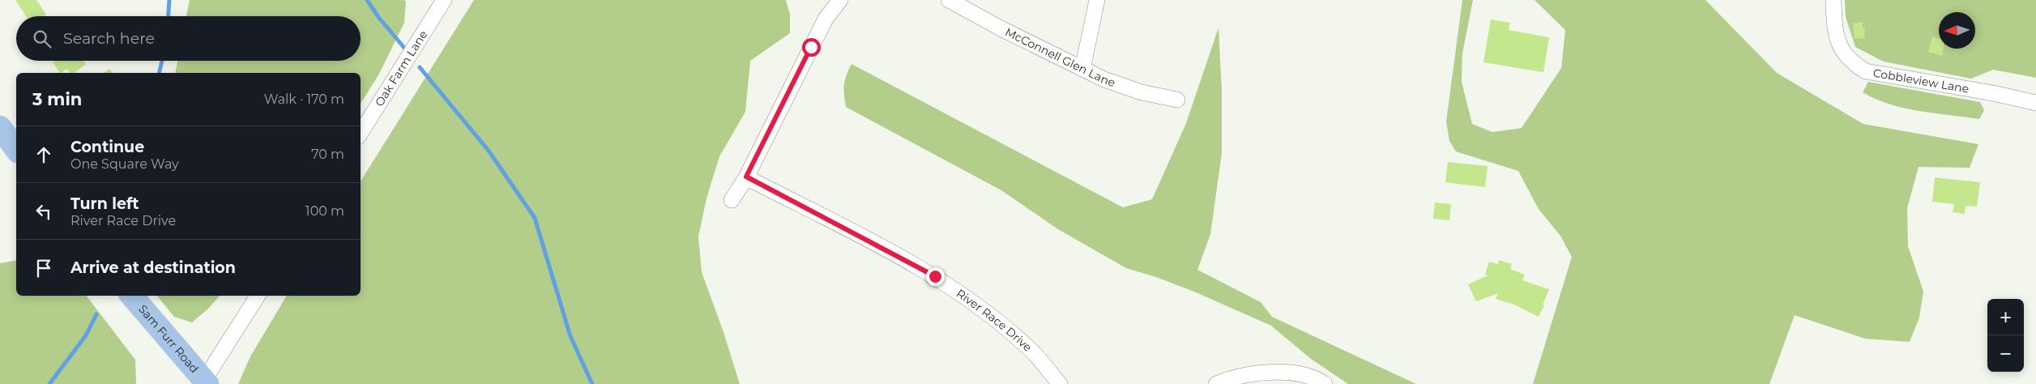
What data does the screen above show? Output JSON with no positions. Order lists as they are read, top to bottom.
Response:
{
  "streets": {
    "main road": ["Sam Furr Road"],
    "street": [
      "McConnell Glen Lane",
      "Oak Farm Lane",
      "Cobbleview Lane",
      "River Race Drive"
    ]
  },
  "north": "left",
  "page": {
    "search": "Search here",
    "heading": ["3 min", "Walk · 170 m"],
    "list": [
      ["Continue", "One Square Way", "70 m"],
      ["Turn left", "River Race Drive", "100 m"],
      "Arrive at destination"
    ],
    "map_buttons": ["+", "−"]
  }
}
